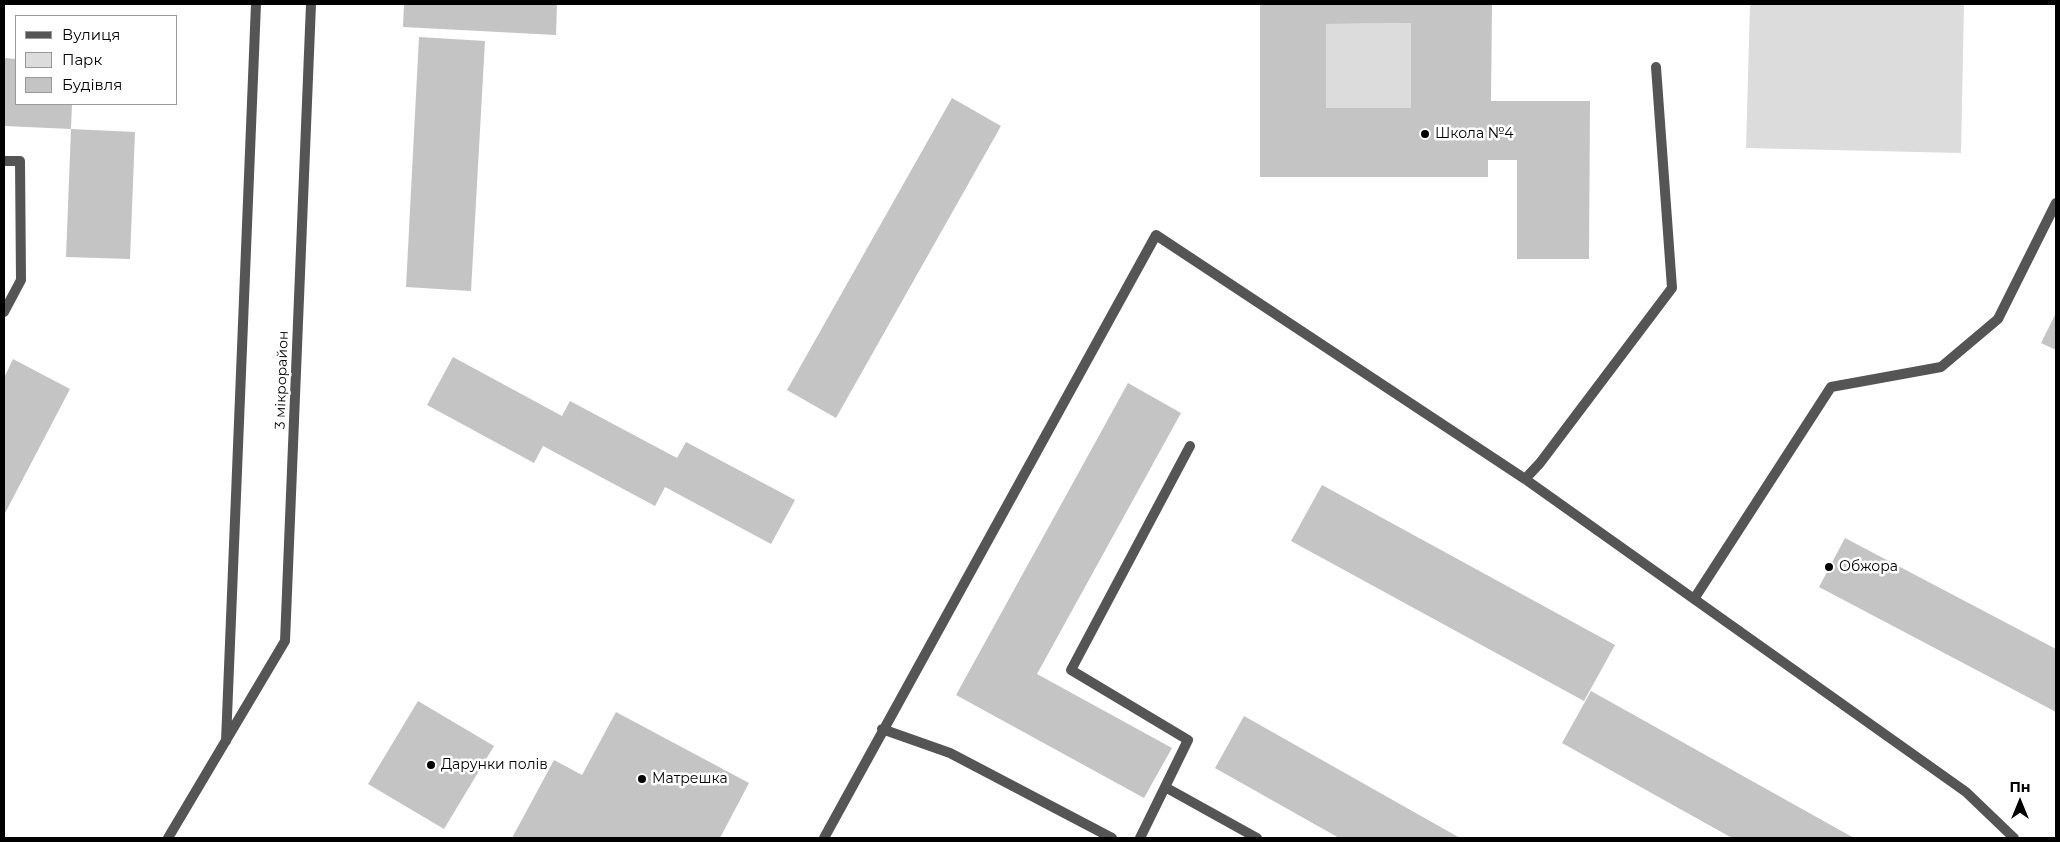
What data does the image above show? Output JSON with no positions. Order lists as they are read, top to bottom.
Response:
{
  "streets": {
    "street": ["3 мікрорайон"]
  },
  "places": [
    "Школа №4",
    "Обжора",
    "Дарунки полів",
    "Матрешка"
  ],
  "legend": ["Вулиця", "Парк", "Будівля"],
  "north": "top"
}
